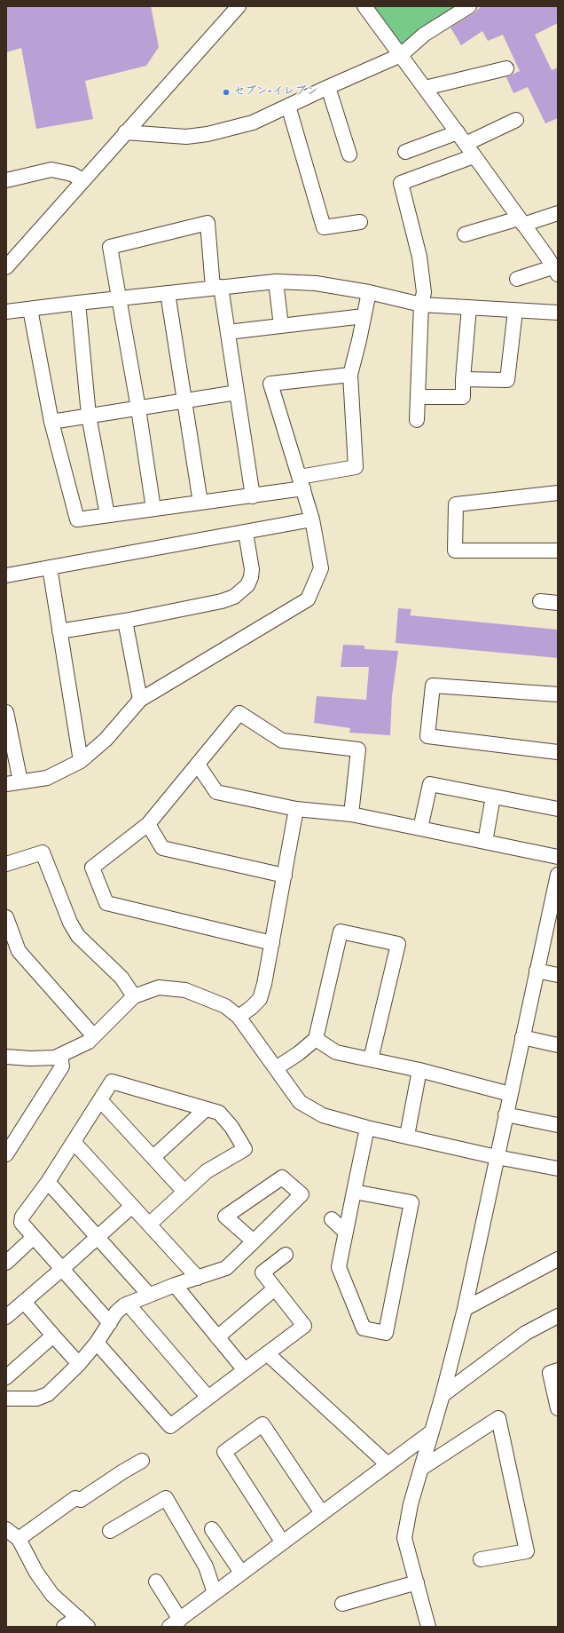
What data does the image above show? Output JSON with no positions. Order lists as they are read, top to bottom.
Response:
{
  "places": ["セブン-イレブン"]
}
